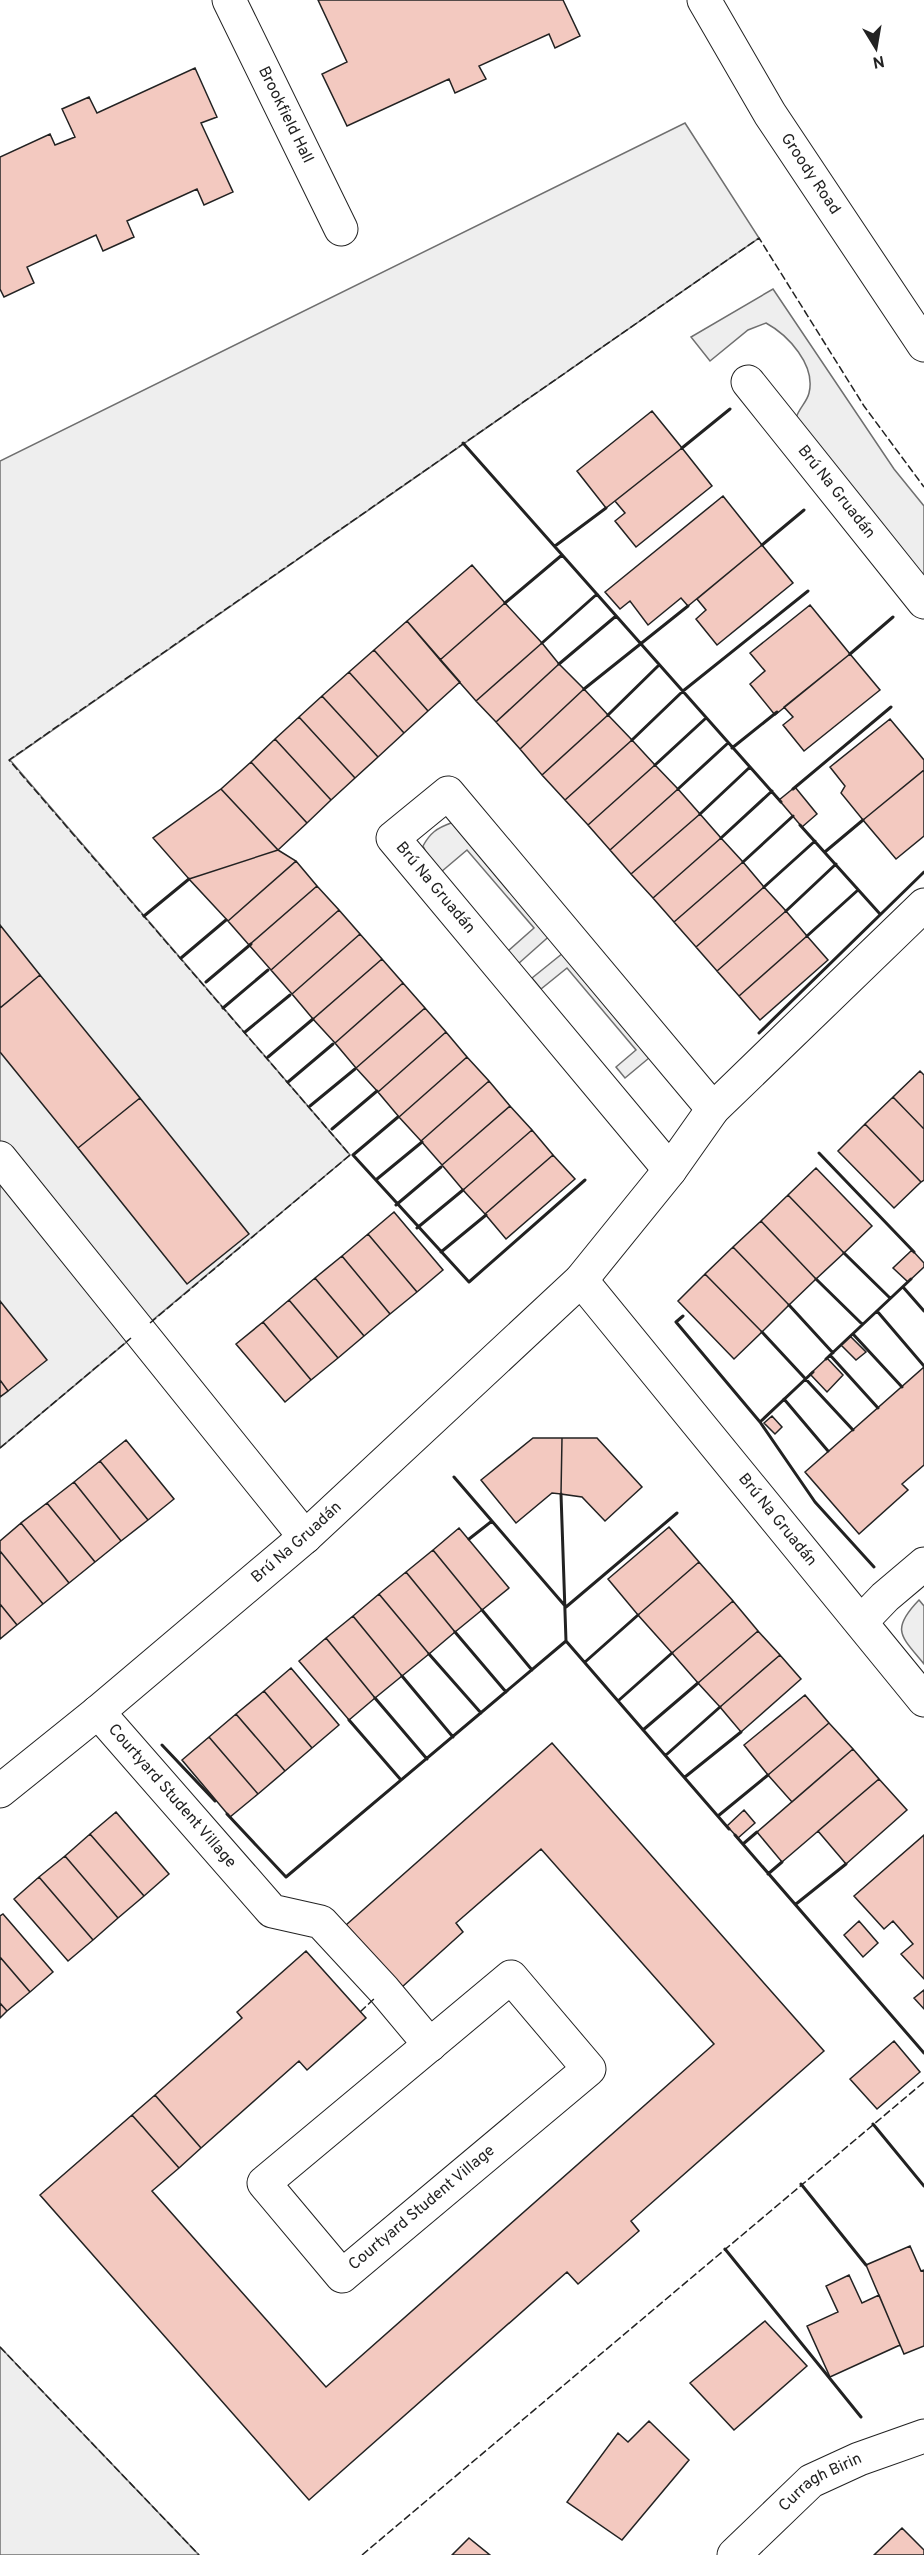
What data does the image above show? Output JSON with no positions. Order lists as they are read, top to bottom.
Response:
{
  "streets": {
    "street": [
      "Brookfield Hall",
      "Groody Road",
      "Brú Na Gruadán",
      "Courtyard Student Village",
      "Curragh Birin"
    ]
  },
  "crossings": [
    ["Brú Na Gruadán", "Courtyard Student Village"]
  ],
  "north": "bottom"
}
